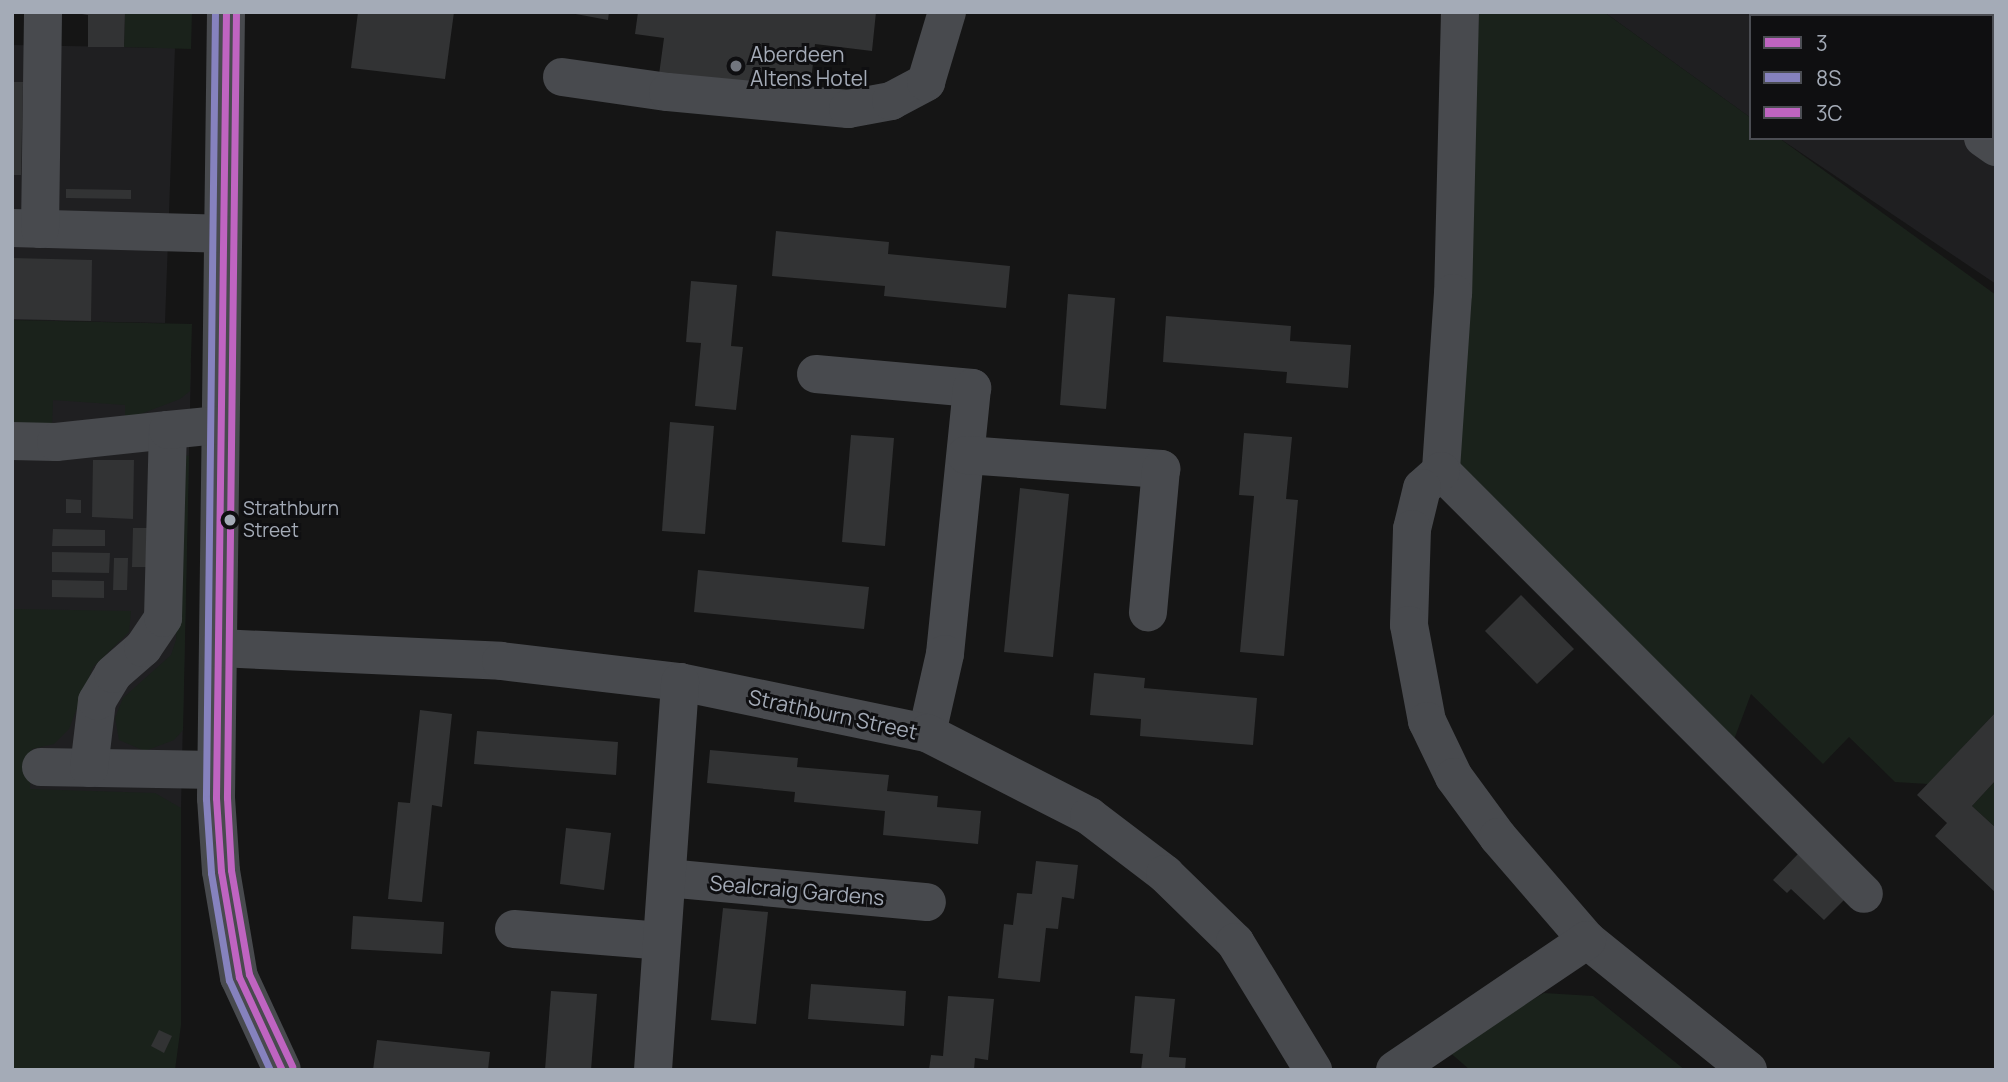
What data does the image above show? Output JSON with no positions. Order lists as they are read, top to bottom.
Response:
{
  "streets": {
    "street": ["Strathburn Street", "Sealcraig Gardens"]
  },
  "places": ["Aberdeen Altens Hotel", "Strathburn Street"],
  "lines": ["transit line 3", "transit line 8S", "transit line 3C"],
  "legend": ["3", "8S", "3C"]
}
